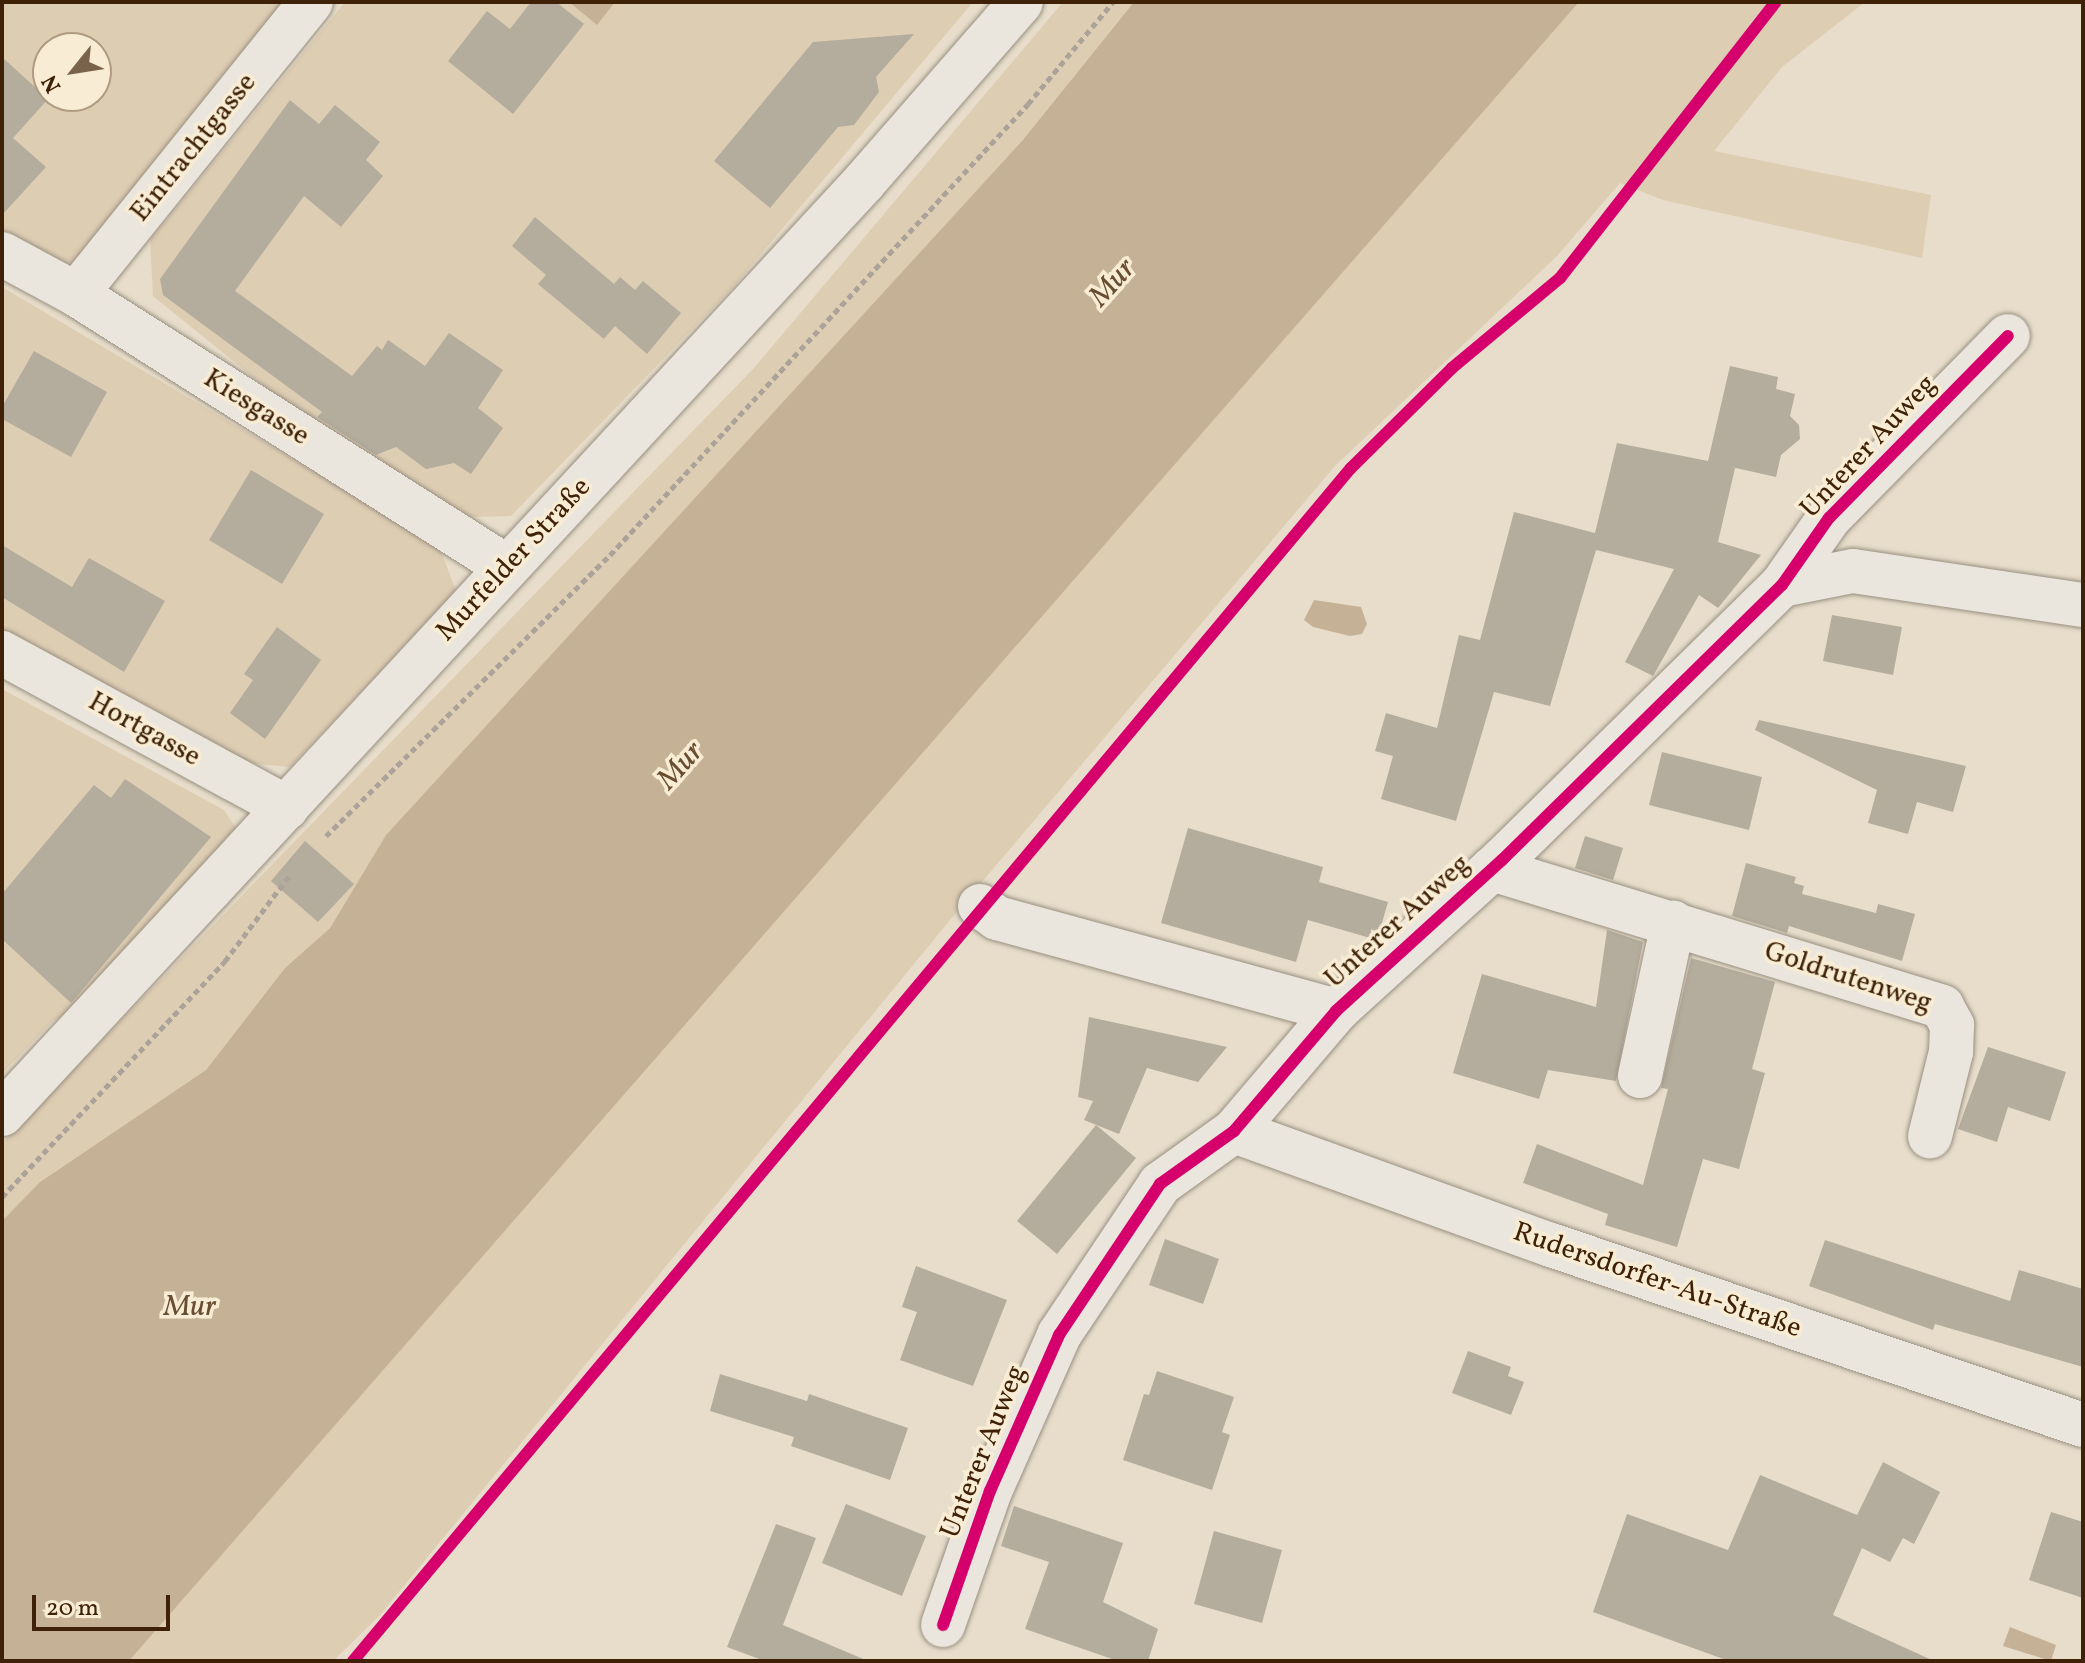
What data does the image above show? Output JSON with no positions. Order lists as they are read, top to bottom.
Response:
{
  "streets": {
    "street": [
      "Eintrachtgasse",
      "Kiesgasse",
      "Unterer Auweg",
      "Murfelder Straße",
      "Hortgasse",
      "Goldrutenweg",
      "Rudersdorfer-Au-Straße"
    ]
  },
  "crossings": [
    ["Eintrachtgasse", "Kiesgasse"],
    ["Kiesgasse", "Murfelder Straße"],
    ["Unterer Auweg", "Goldrutenweg"],
    ["Unterer Auweg", "Rudersdorfer-Au-Straße"],
    ["Murfelder Straße", "Hortgasse"]
  ],
  "water": ["Mur"],
  "scale_bar": "20 m",
  "north": "bottom left"
}
